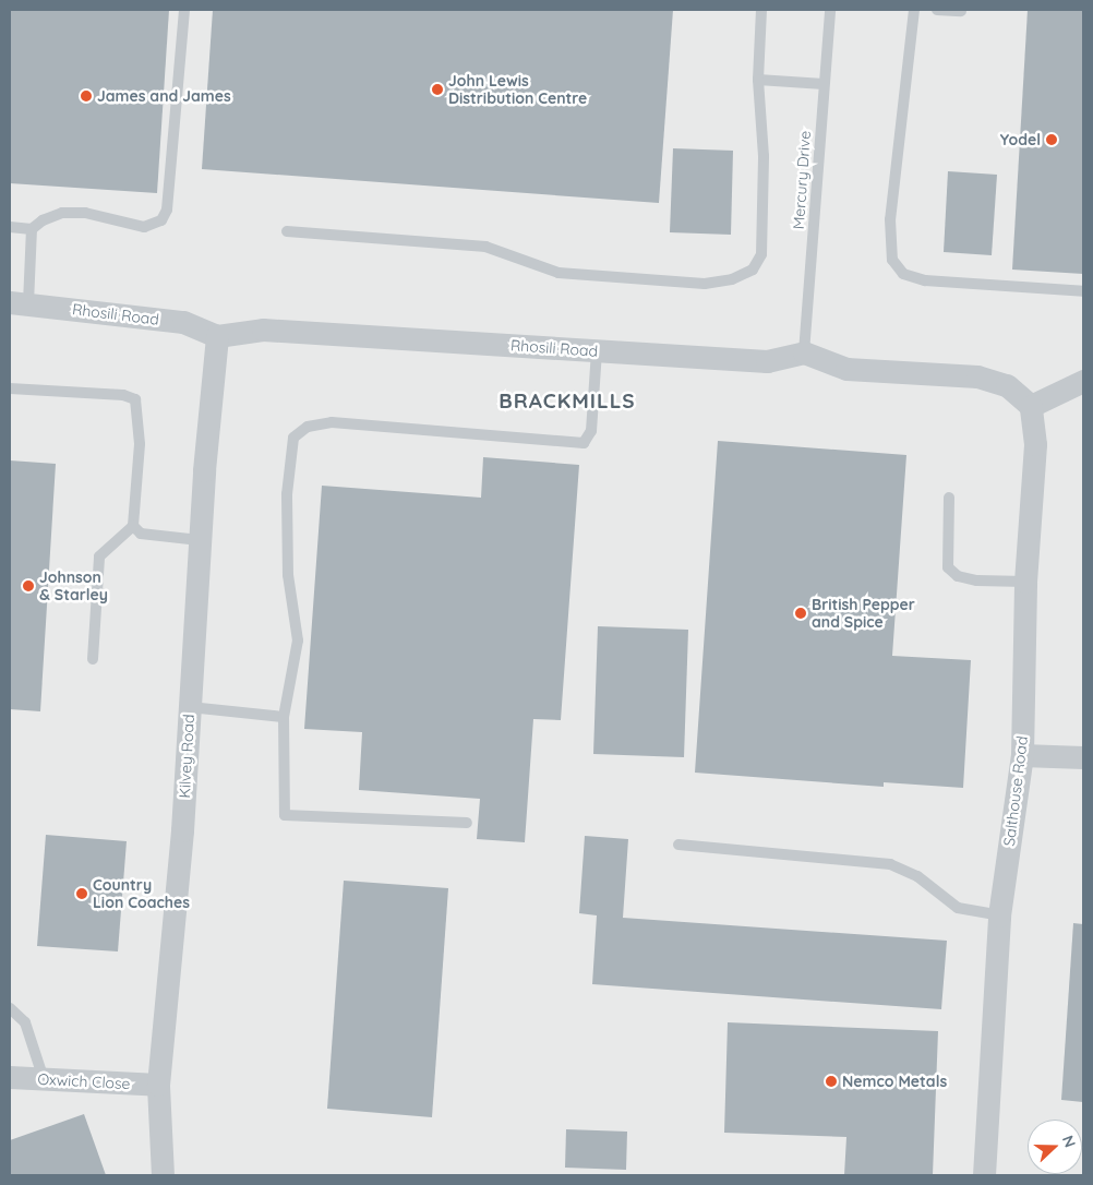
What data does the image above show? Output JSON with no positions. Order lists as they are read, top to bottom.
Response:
{
  "streets": {
    "street": [
      "Rhosili Road",
      "Kilvey Road",
      "Salthouse Road",
      "Oxwich Close"
    ],
    "lane": ["Mercury Drive"]
  },
  "crossings": [
    ["Mercury Drive", "Rhosili Road"],
    ["Rhosili Road", "Kilvey Road"],
    ["Kilvey Road", "Oxwich Close"]
  ],
  "districts": ["BRACKMILLS"],
  "places": [
    "John Lewis Distribution Centre",
    "James and James",
    "Yodel",
    "Johnson & Starley",
    "British Pepper and Spice",
    "Country Lion Coaches",
    "Nemco Metals"
  ],
  "north": "right"
}
